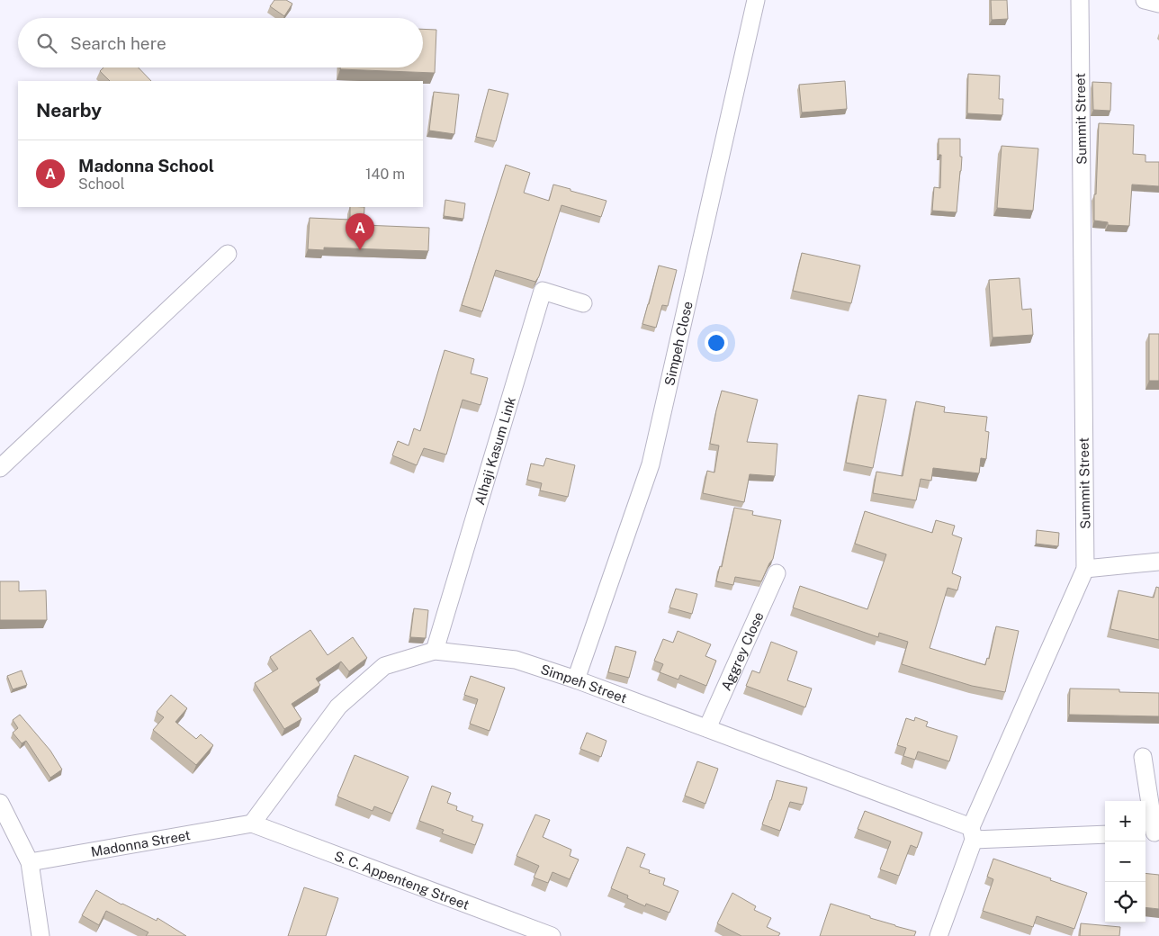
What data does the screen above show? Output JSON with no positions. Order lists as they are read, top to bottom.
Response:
{
  "streets": {
    "street": [
      "Summit Street",
      "Simpeh Close",
      "Alhaji Kasum Link",
      "Aggrey Close",
      "Simpeh Street",
      "Madonna Street",
      "S. C. Appenteng Street"
    ]
  },
  "crossings": [
    ["Summit Street", "Simpeh Street"],
    ["Simpeh Close", "Simpeh Street"],
    ["Alhaji Kasum Link", "Simpeh Street"],
    ["Aggrey Close", "Simpeh Street"],
    ["Simpeh Street", "Madonna Street"],
    ["Simpeh Street", "S. C. Appenteng Street"],
    ["Madonna Street", "S. C. Appenteng Street"]
  ],
  "page": {
    "search": "Search here",
    "heading": "Nearby",
    "list": [
      {
        "mark": "A",
        "name": "Madonna School",
        "note": "School",
        "value": "140 m"
      }
    ],
    "pins": "A",
    "map_buttons": ["+", "−"]
  }
}
